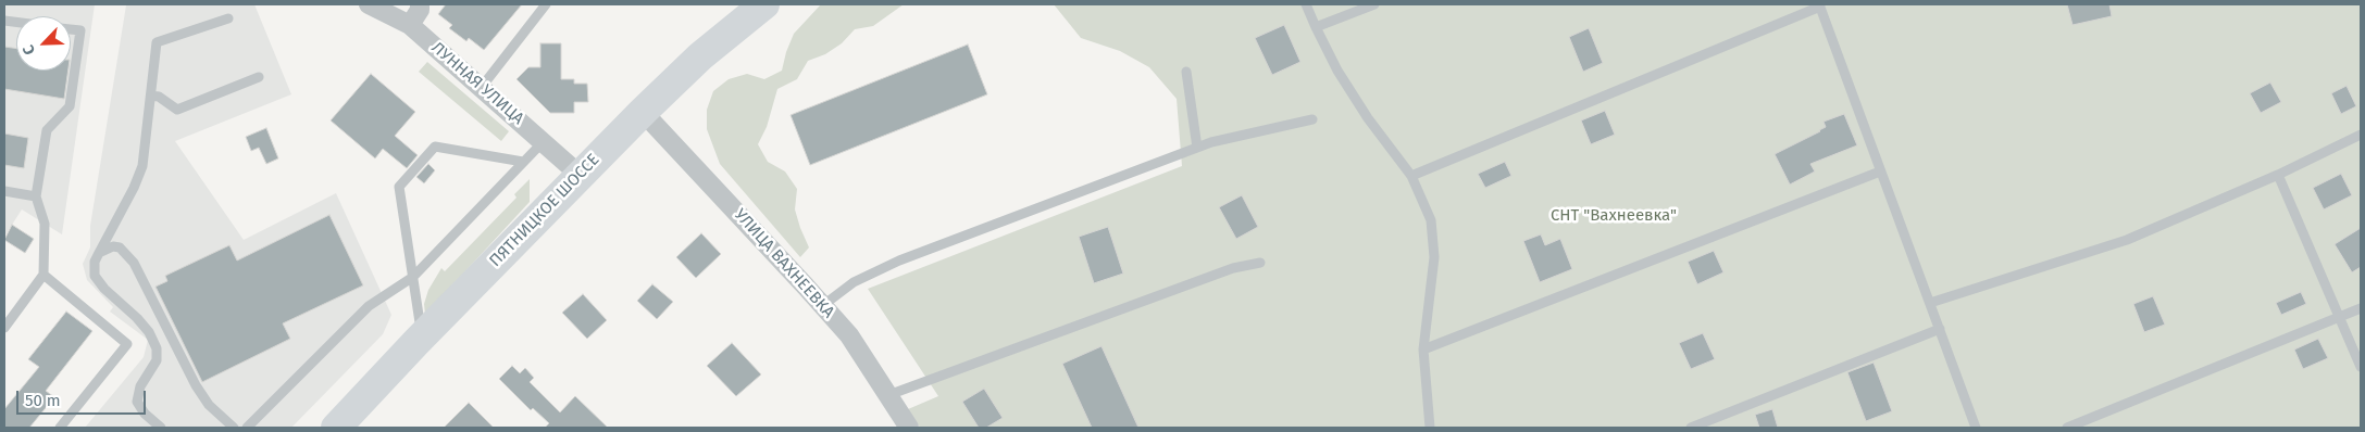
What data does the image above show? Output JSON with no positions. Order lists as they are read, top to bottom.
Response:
{
  "streets": {
    "main road": ["ПЯТНИЦКОЕ ШОССЕ"],
    "street": ["ЛУННАЯ УЛИЦА", "УЛИЦА ВАХНЕЕВКА"]
  },
  "crossings": [
    ["ЛУННАЯ УЛИЦА", "ПЯТНИЦКОЕ ШОССЕ"],
    ["ПЯТНИЦКОЕ ШОССЕ", "УЛИЦА ВАХНЕЕВКА"]
  ],
  "parks": ["СНТ \"Вахнеевка\""],
  "scale_bar": "50 m",
  "north": "bottom left"
}
